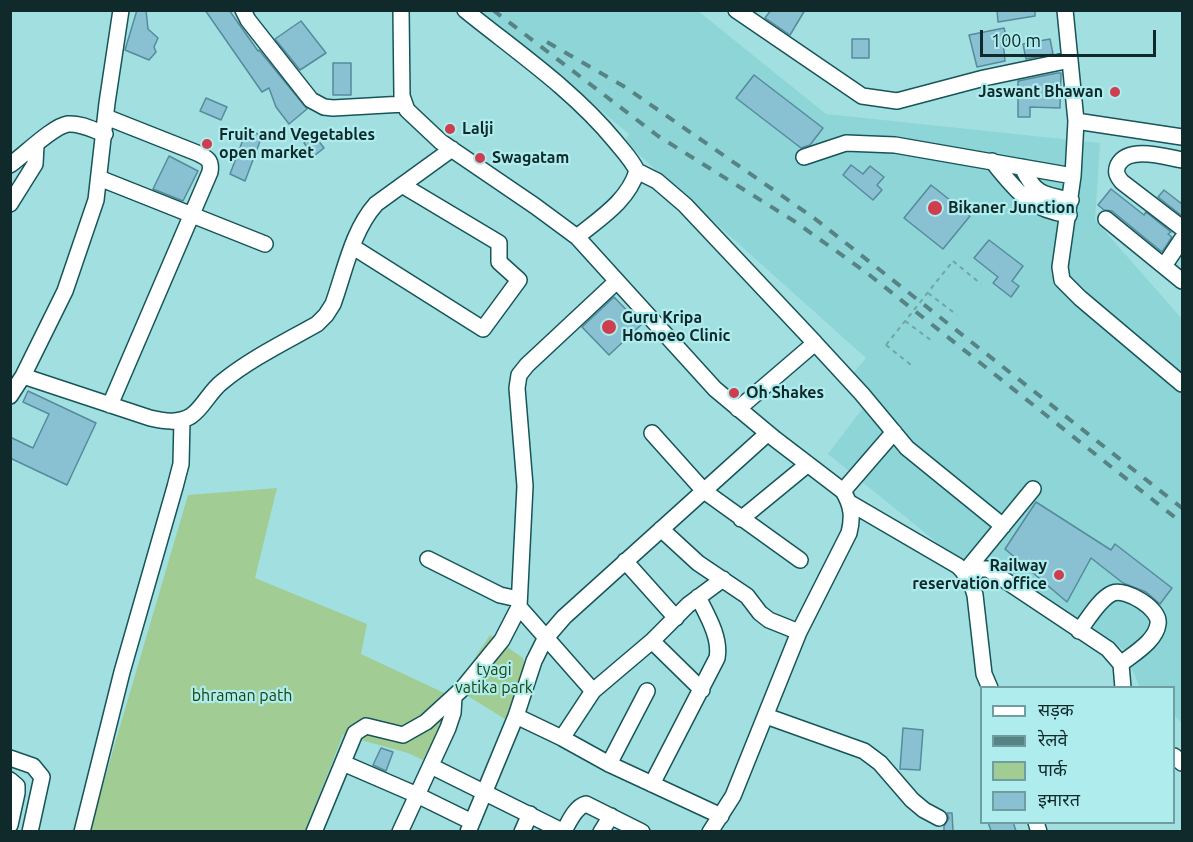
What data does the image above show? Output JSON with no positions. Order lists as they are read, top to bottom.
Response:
{
  "parks": ["tyagi vatika park", "bhraman path"],
  "places": [
    "Jaswant Bhawan",
    "Lalji",
    "Fruit and Vegetables open market",
    "Swagatam",
    "Bikaner Junction",
    "Guru Kripa Homoeo Clinic",
    "Oh Shakes",
    "Railway reservation office"
  ],
  "legend": [
    "सड़क",
    "रेलवे",
    "पार्क",
    "इमारत"
  ],
  "scale_bar": "100 m"
}
